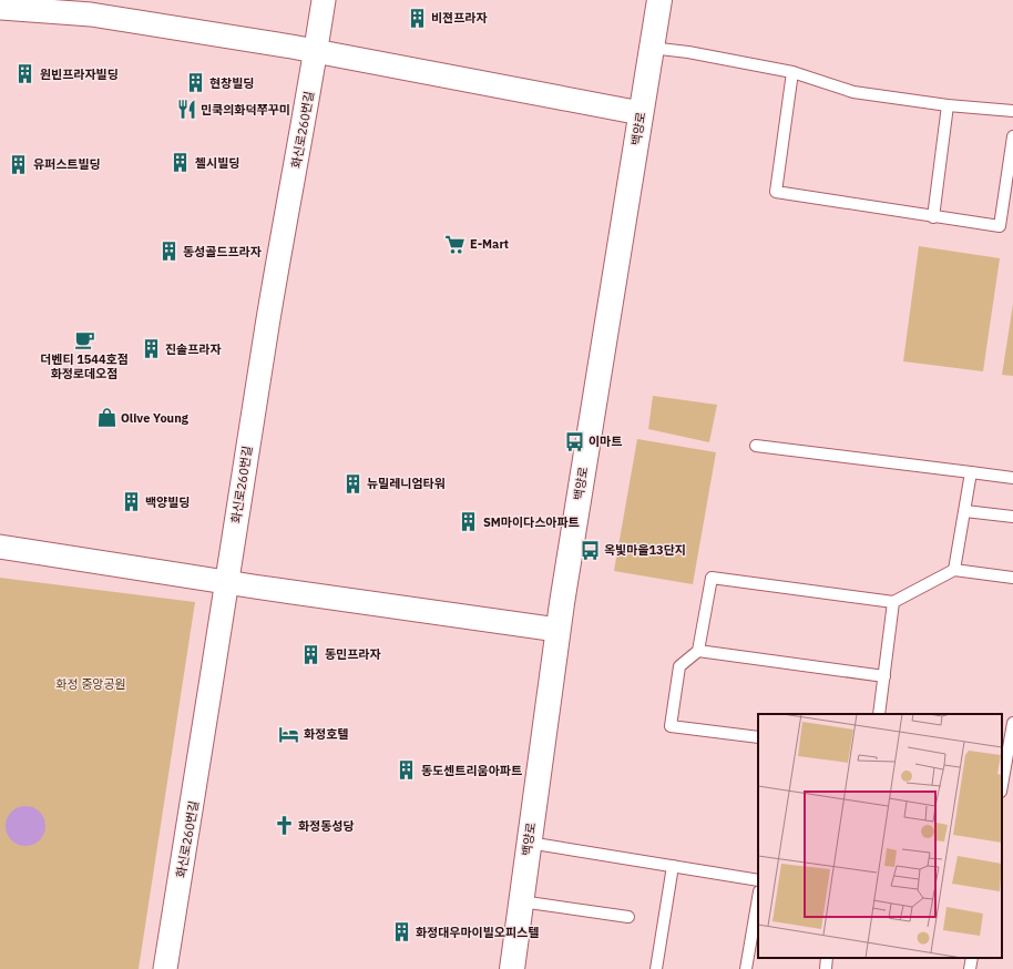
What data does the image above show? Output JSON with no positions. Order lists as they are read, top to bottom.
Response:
{
  "streets": {
    "street": ["백양로", "화신로260번길"]
  },
  "parks": ["화정 중앙공원"],
  "places": {
    "building": [
      "비젼프라자",
      "원빈프라자빌딩",
      "현창빌딩",
      "첼시빌딩",
      "유퍼스트빌딩",
      "동성골드프라자",
      "진솔프라자",
      "뉴밀레니엄타워",
      "백양빌딩",
      "SM마이다스아파트",
      "동민프라자",
      "동도센트리움아파트",
      "화정대우마이빌오피스텔"
    ],
    "restaurant": ["민쿡의화덕쭈꾸미"],
    "supermarket": ["E-Mart"],
    "cafe": ["더벤티 1544호점 화정로데오점"],
    "shop": ["Olive Young"],
    "bus stop": ["이마트", "옥빛마을13단지"],
    "hotel": ["화정호텔"],
    "church": ["화정동성당"]
  }
}
